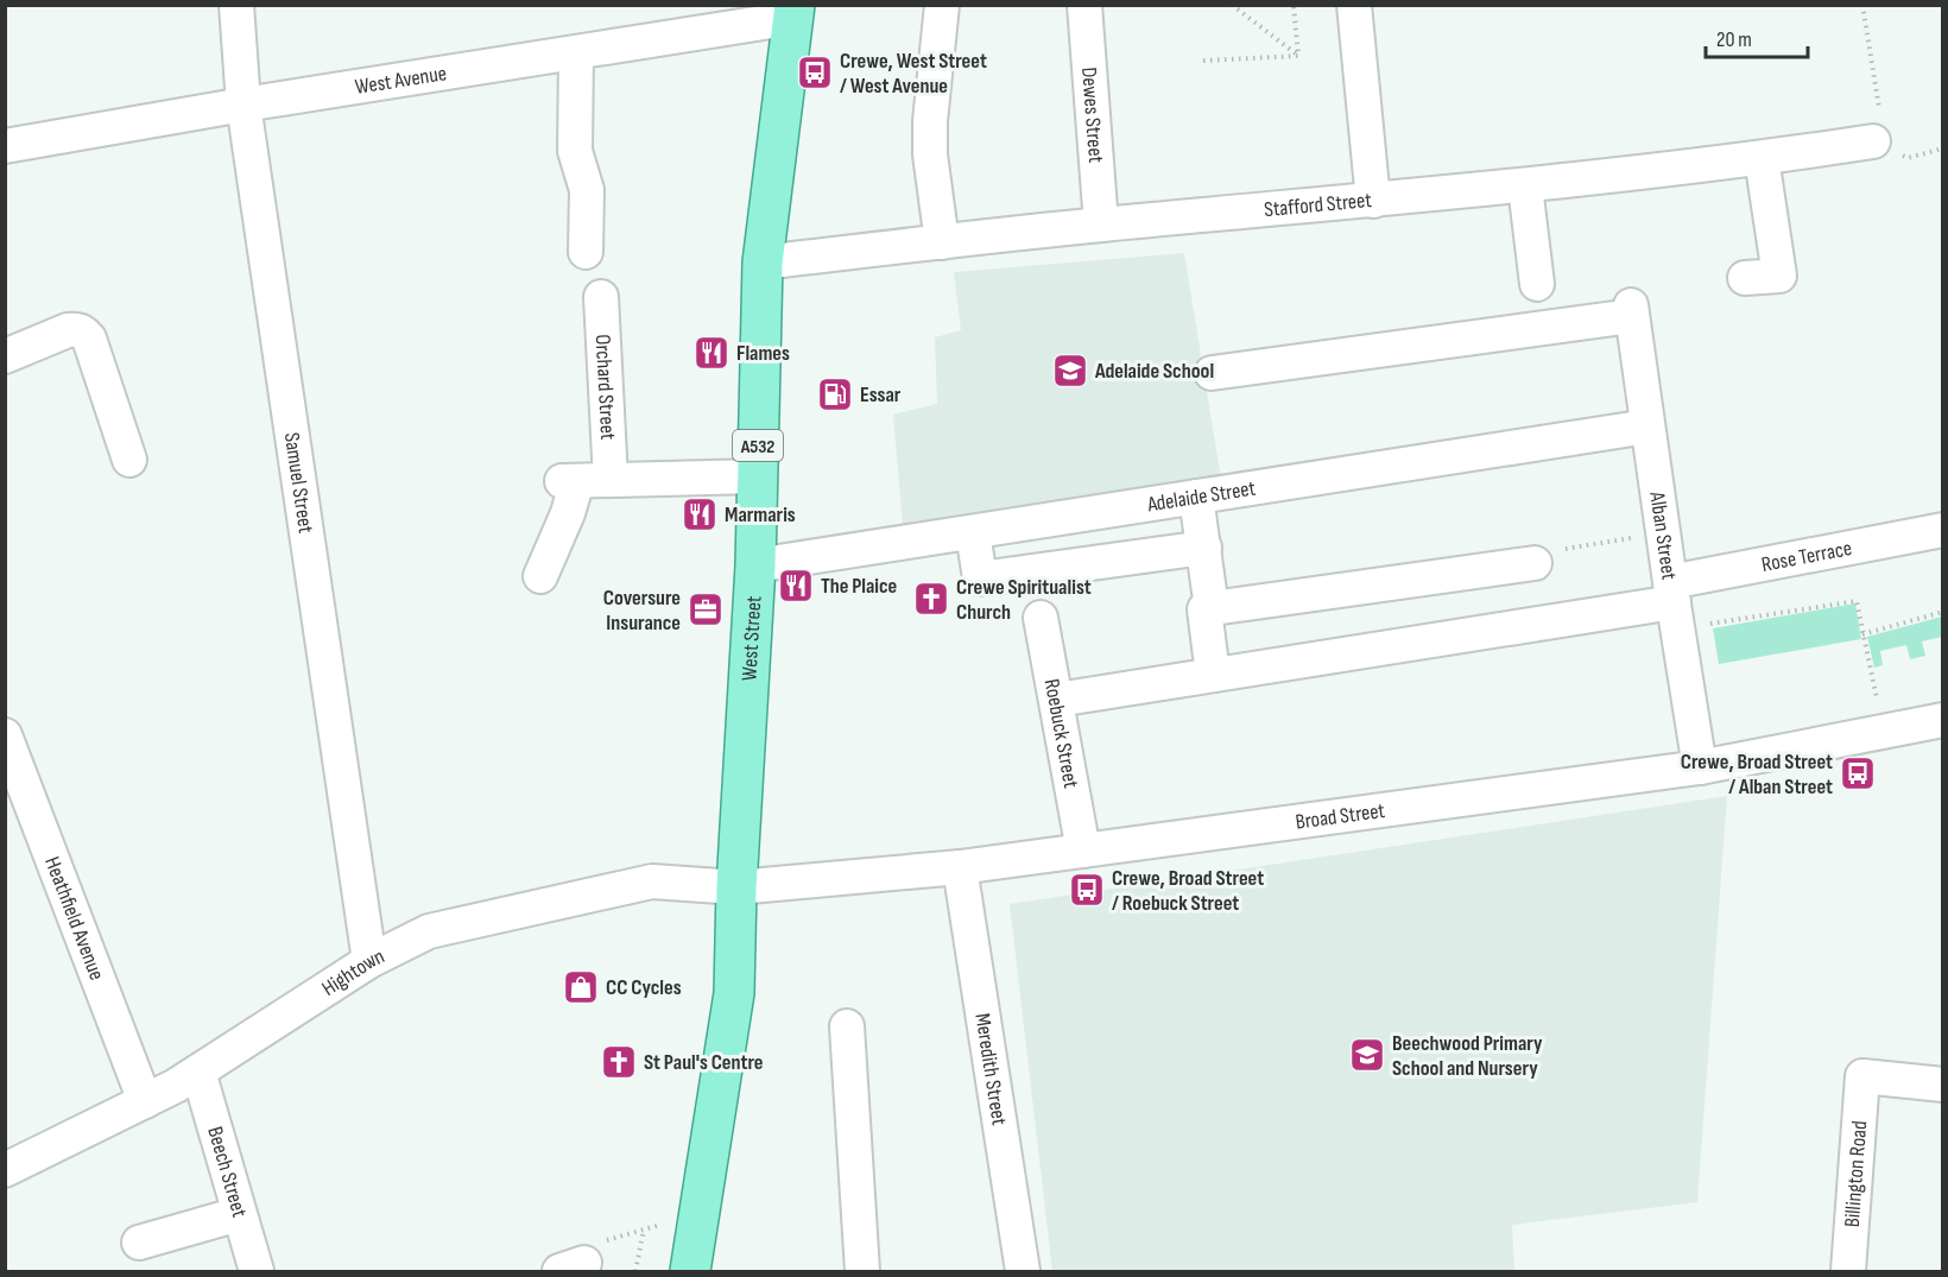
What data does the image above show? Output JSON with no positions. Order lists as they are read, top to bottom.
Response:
{
  "streets": {
    "main road": ["A532", "West Street"],
    "street": [
      "West Avenue",
      "Dewes Street",
      "Stafford Street",
      "Orchard Street",
      "Samuel Street",
      "Adelaide Street",
      "Alban Street",
      "Rose Terrace",
      "Roebuck Street",
      "Broad Street",
      "Heathfield Avenue",
      "Hightown",
      "Meredith Street",
      "Beech Street",
      "Billington Road"
    ]
  },
  "crossings": [
    ["West Avenue", "Samuel Street"],
    ["West Avenue", "West Street"],
    ["Dewes Street", "Stafford Street"],
    ["Stafford Street", "West Street"],
    ["Samuel Street", "Hightown"],
    ["Adelaide Street", "Alban Street"],
    ["Adelaide Street", "West Street"],
    ["Alban Street", "Rose Terrace"],
    ["Alban Street", "Broad Street"],
    ["Rose Terrace", "Roebuck Street"],
    ["West Street", "Broad Street"],
    ["West Street", "Hightown"],
    ["Roebuck Street", "Broad Street"],
    ["Broad Street", "Hightown"],
    ["Broad Street", "Meredith Street"],
    ["Heathfield Avenue", "Hightown"],
    ["Hightown", "Beech Street"]
  ],
  "places": {
    "bus stop": ["Crewe, West Street / West Avenue", "Crewe, Broad Street / Alban Street", "Crewe, Broad Street / Roebuck Street"],
    "restaurant": ["Flames", "Marmaris", "The Plaice"],
    "school or university": ["Adelaide School", "Beechwood Primary School and Nursery"],
    "fuel station": ["Essar"],
    "church": ["Crewe Spiritualist Church", "St Paul's Centre"],
    "office": ["Coversure Insurance"],
    "shop": ["CC Cycles"]
  },
  "scale_bar": "20 m"
}
